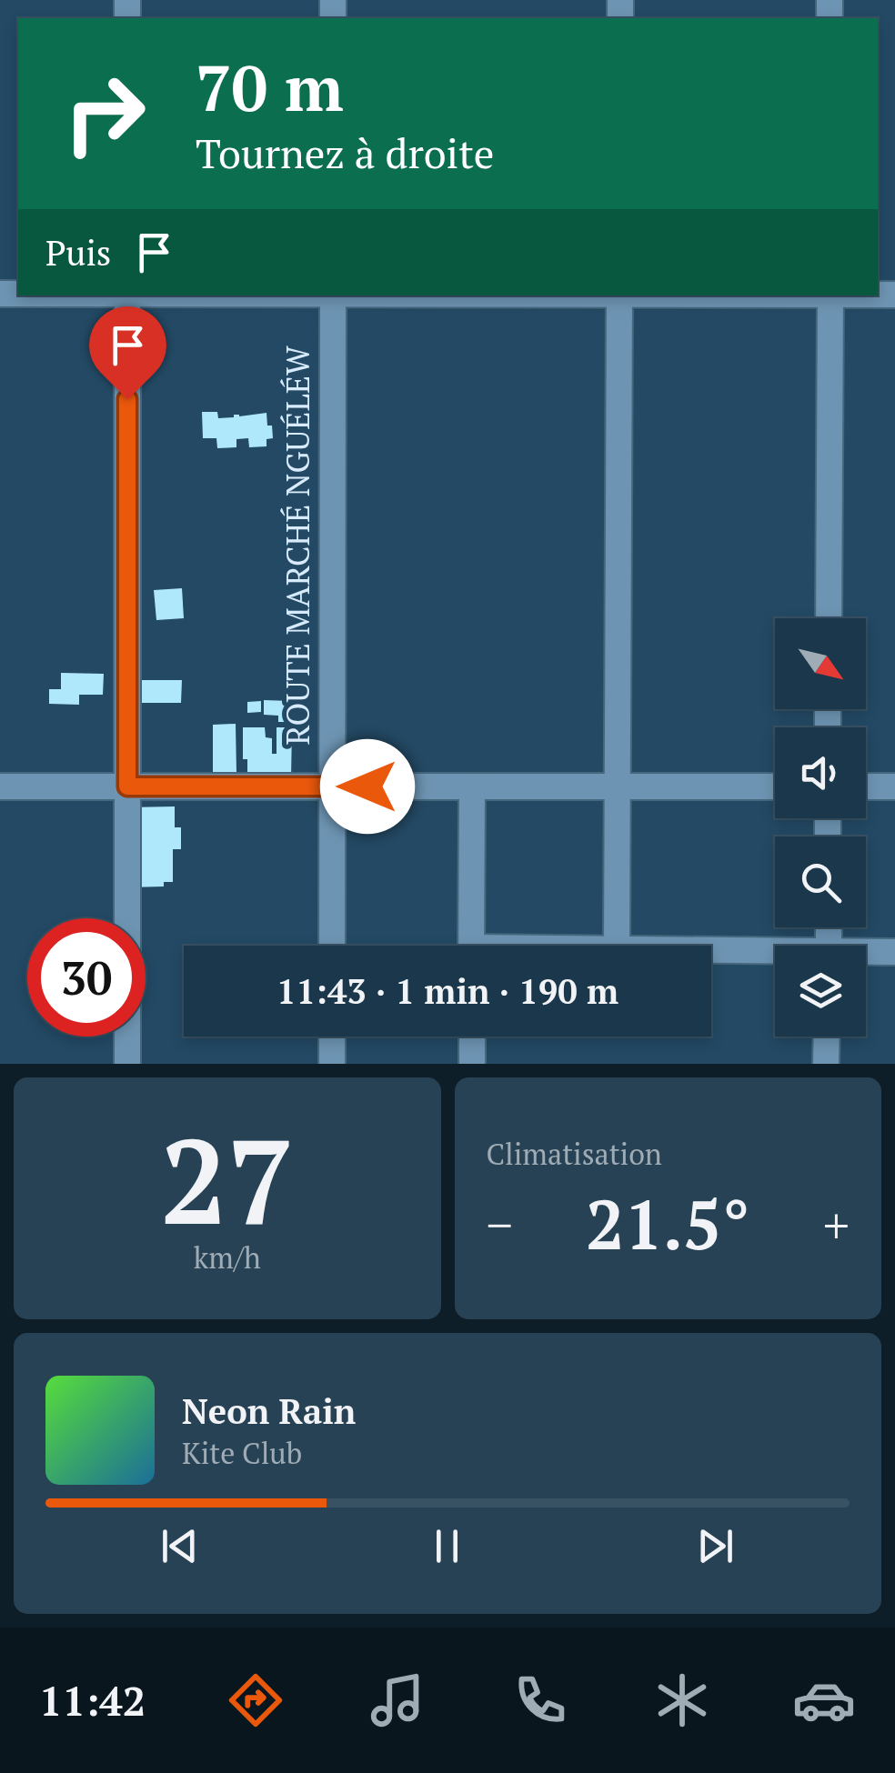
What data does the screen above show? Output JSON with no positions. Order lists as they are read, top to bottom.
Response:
{
  "streets": {
    "street": ["ROUTE MARCHÉ NGUÉLÉW"]
  },
  "north": "bottom right",
  "page": {
    "turn": ["70 m", "Tournez à droite"],
    "then": "Puis",
    "limit": "30",
    "trip": "11:43 · 1 min · 190 m",
    "tile": [
      ["27", "km/h"],
      "Climatisation"
    ],
    "heat": ["−", "21.5°", "+"],
    "song": ["Neon Rain", "Kite Club"],
    "tabs": "11:42"
  }
}
